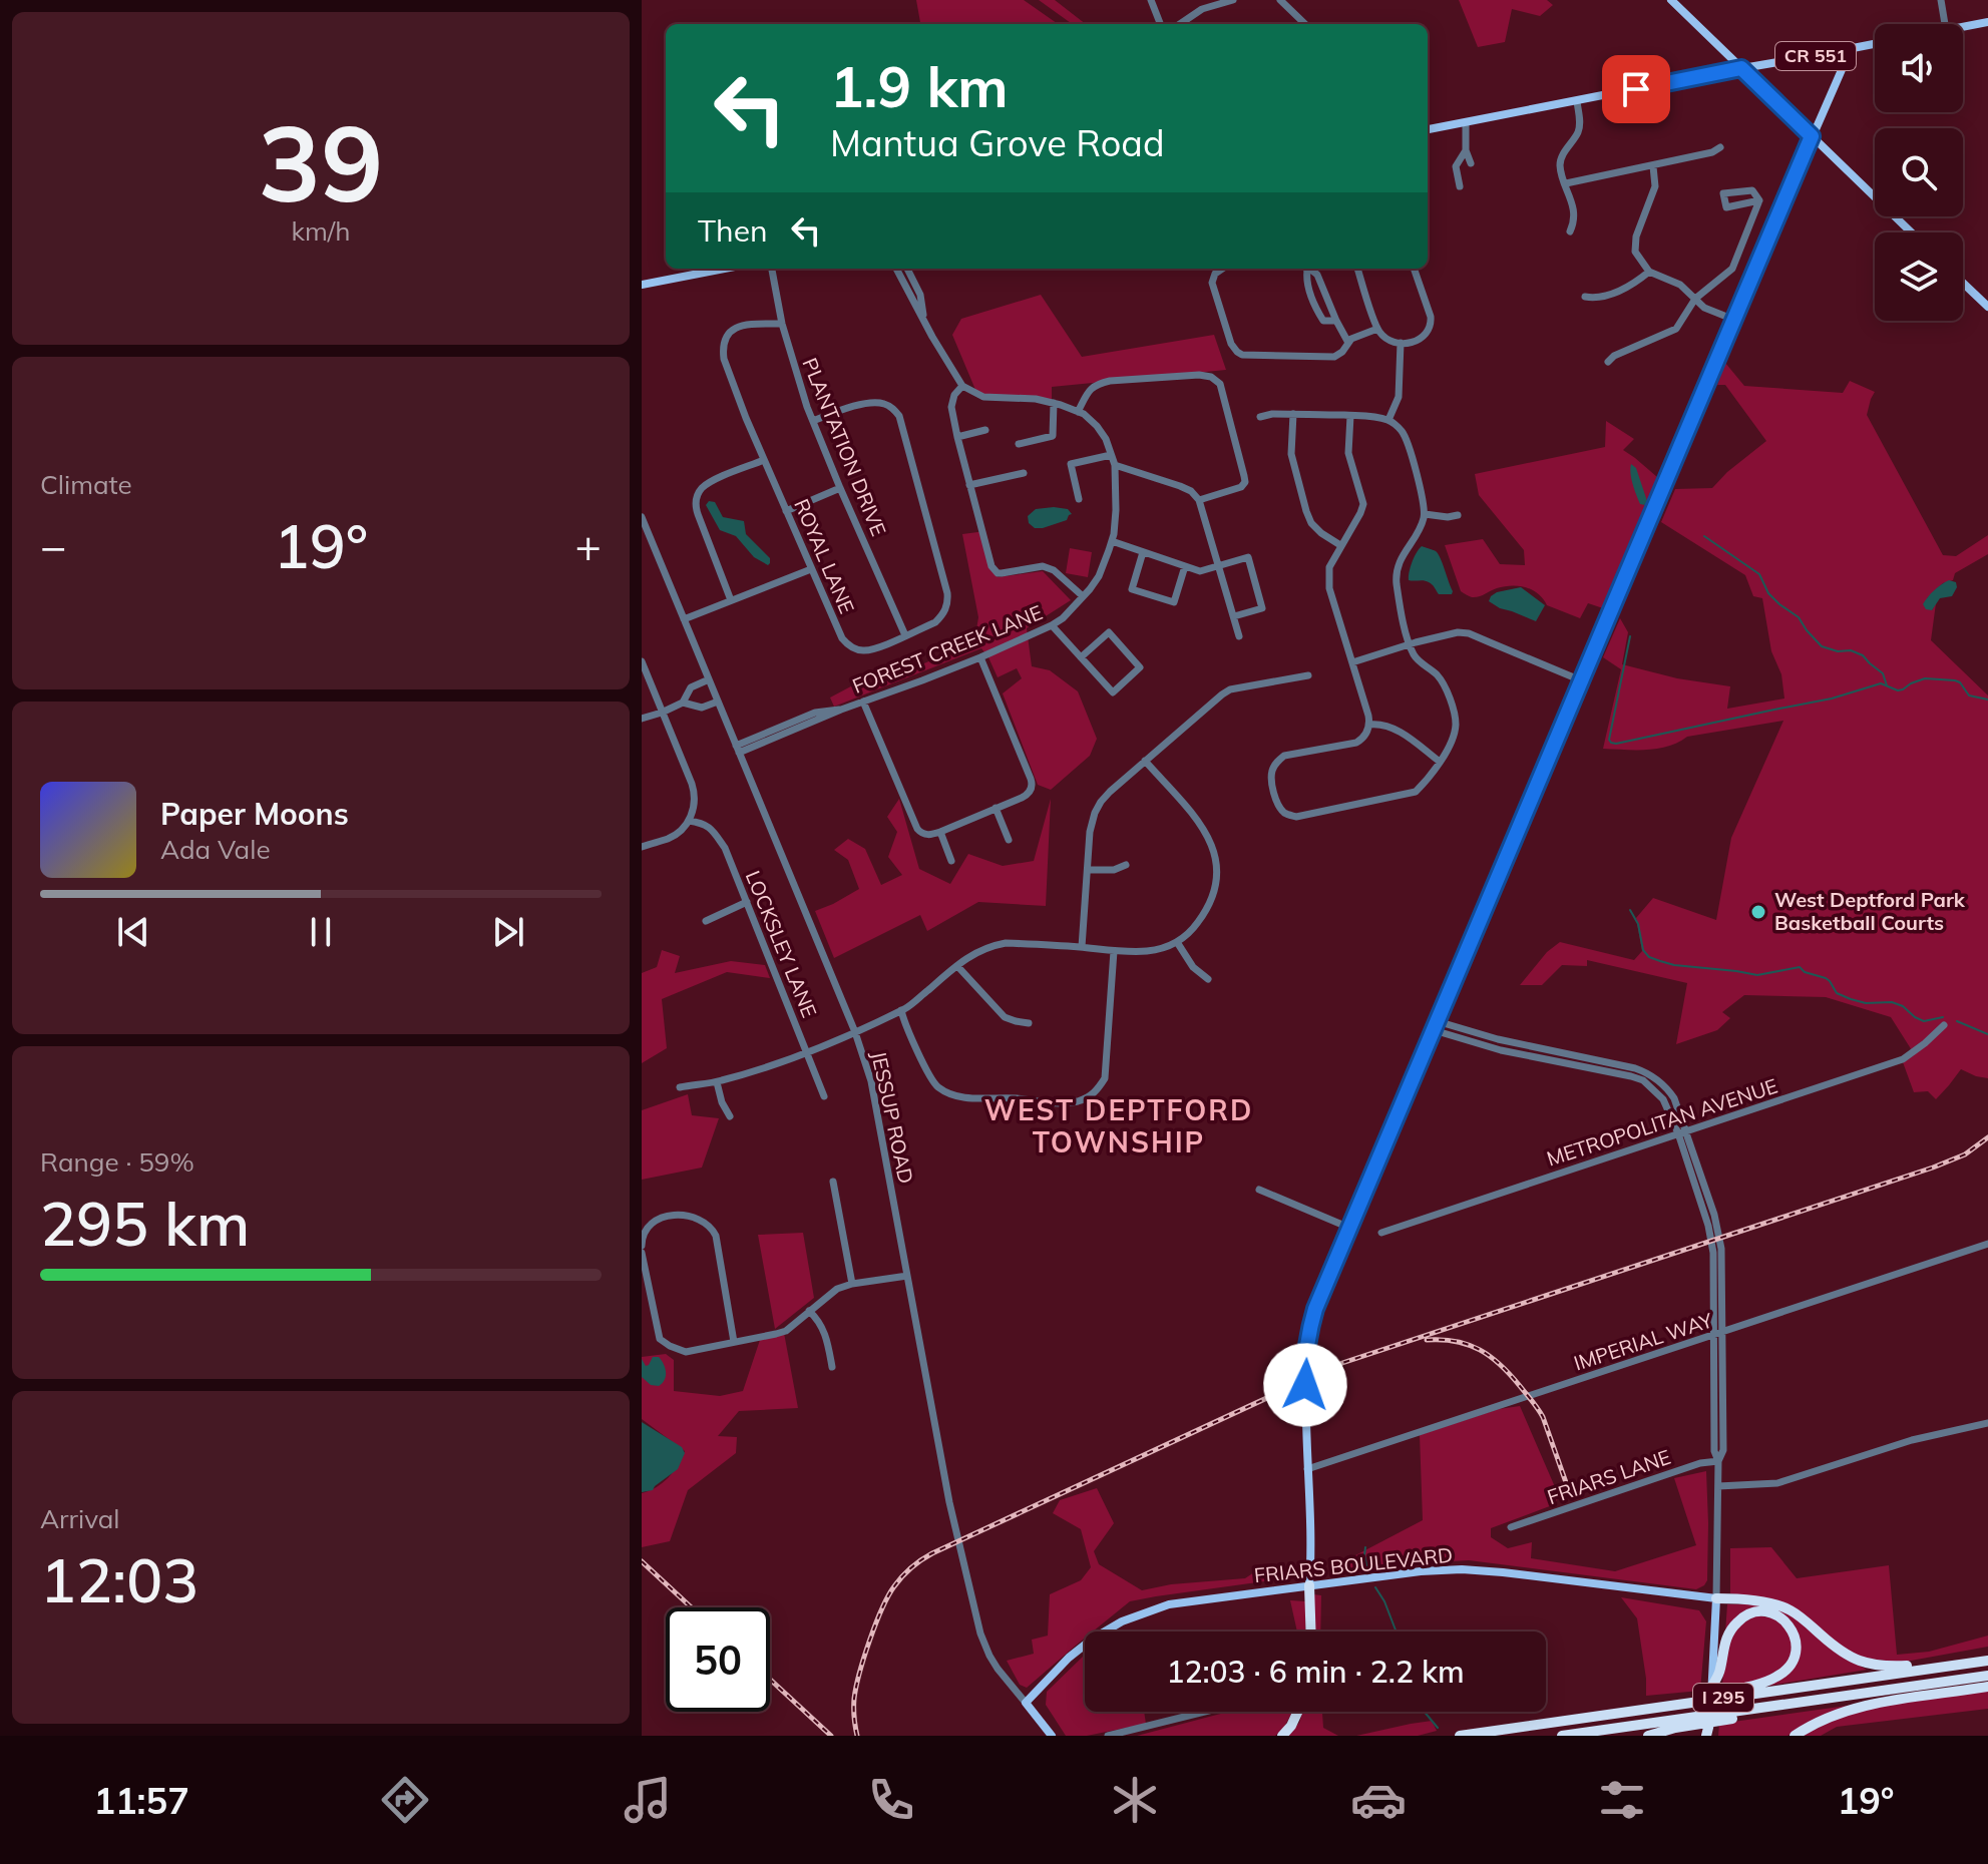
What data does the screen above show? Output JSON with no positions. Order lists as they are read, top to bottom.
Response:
{
  "streets": {
    "highway": ["I 295"],
    "main road": ["CR 551", "JESSUP ROAD", "FRIARS BOULEVARD"],
    "street": [
      "PLANTATION DRIVE",
      "ROYAL LANE",
      "FOREST CREEK LANE",
      "LOCKSLEY LANE",
      "METROPOLITAN AVENUE",
      "IMPERIAL WAY",
      "FRIARS LANE"
    ]
  },
  "crossings": [
    ["PLANTATION DRIVE", "ROYAL LANE"],
    ["FOREST CREEK LANE", "JESSUP ROAD"],
    ["JESSUP ROAD", "FRIARS BOULEVARD"]
  ],
  "districts": ["WEST DEPTFORD TOWNSHIP"],
  "places": ["West Deptford Park Basketball Courts"],
  "page": {
    "tile": [
      ["39", "km/h"],
      "Climate",
      ["Range · 59%", "295 km"],
      ["Arrival", "12:03"]
    ],
    "turn": ["1.9 km", "Mantua Grove Road"],
    "then": "Then",
    "heat": ["−", "19°", "+"],
    "song": ["Paper Moons", "Ada Vale"],
    "limit": "50",
    "trip": "12:03 · 6 min · 2.2 km",
    "tabs": ["11:57", "19°"]
  }
}
